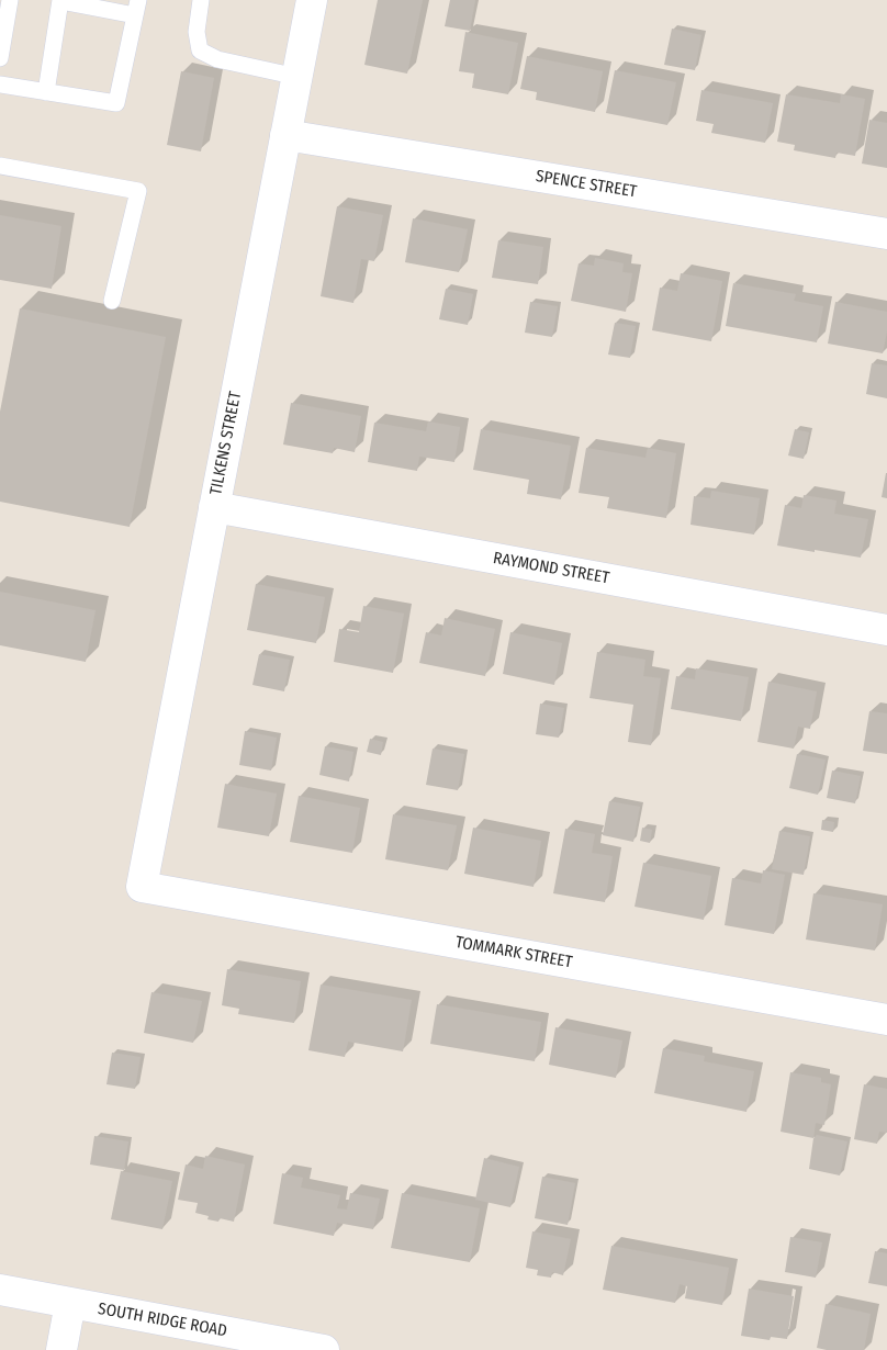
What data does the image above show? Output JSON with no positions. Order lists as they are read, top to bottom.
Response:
{
  "streets": {
    "street": [
      "SPENCE STREET",
      "TILKENS STREET",
      "RAYMOND STREET",
      "TOMMARK STREET",
      "SOUTH RIDGE ROAD"
    ]
  },
  "crossings": [
    ["SPENCE STREET", "TILKENS STREET"],
    ["TILKENS STREET", "RAYMOND STREET"],
    ["TILKENS STREET", "TOMMARK STREET"]
  ]
}
